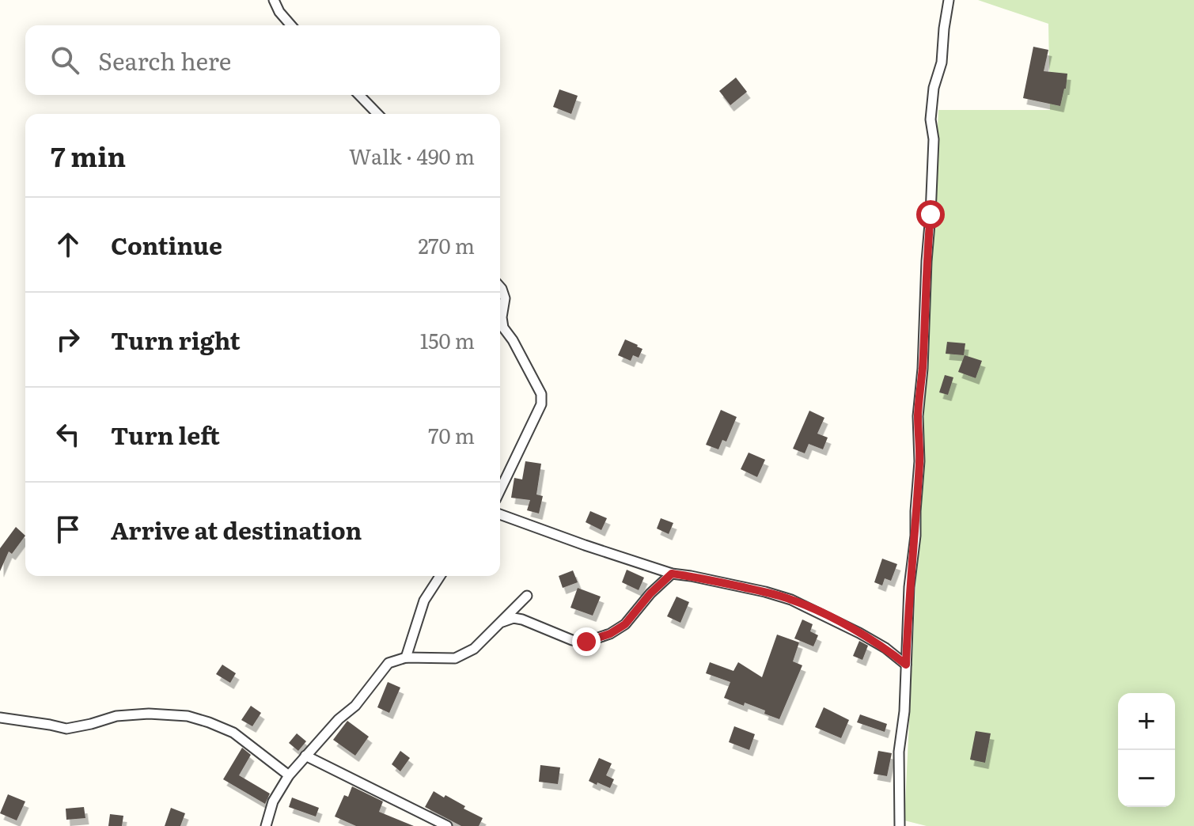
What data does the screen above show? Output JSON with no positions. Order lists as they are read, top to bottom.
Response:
{
  "page": {
    "search": "Search here",
    "heading": ["7 min", "Walk · 490 m"],
    "list": [
      ["Continue", "270 m"],
      ["Turn right", "150 m"],
      ["Turn left", "70 m"],
      "Arrive at destination"
    ],
    "map_buttons": ["+", "−"]
  }
}
